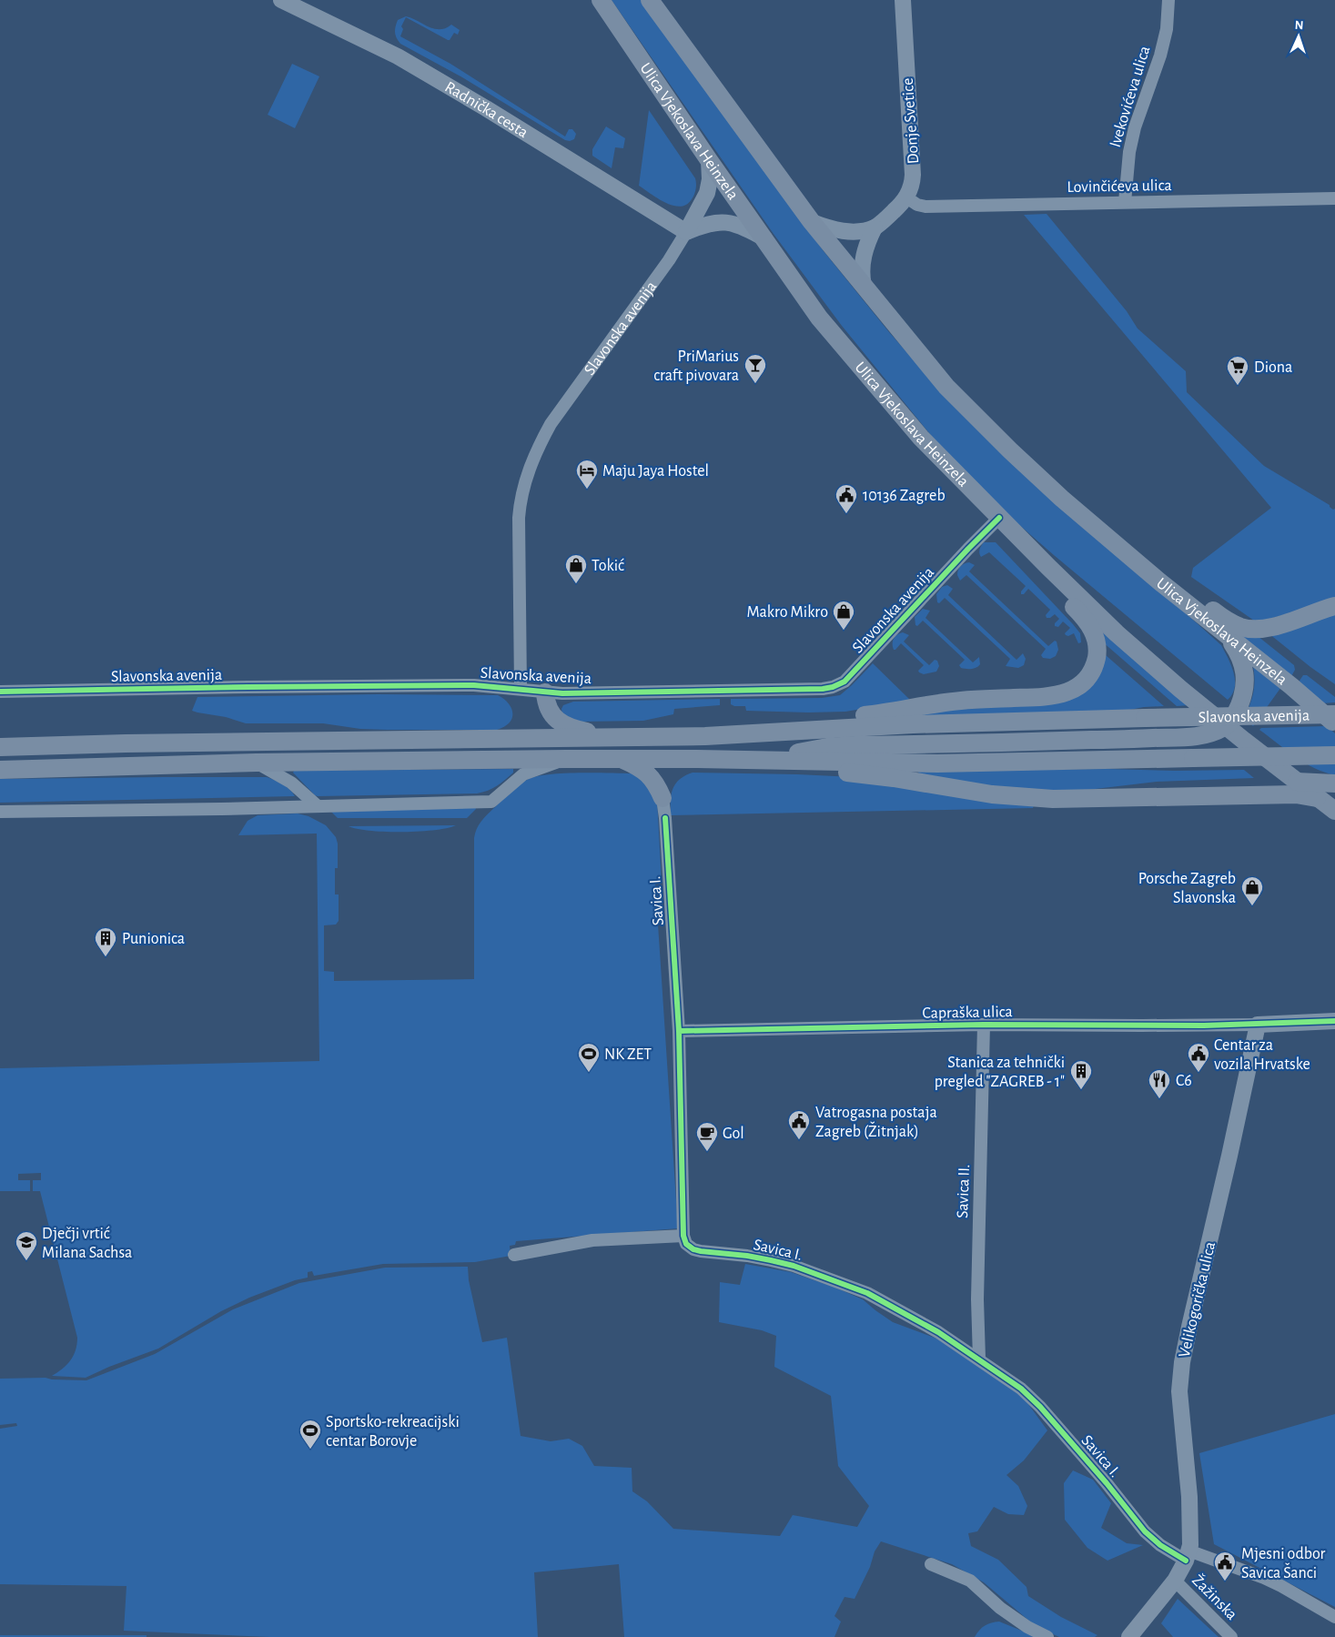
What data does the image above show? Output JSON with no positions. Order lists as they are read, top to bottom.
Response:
{
  "streets": {
    "main road": ["Ulica Vjekoslava Heinzela", "Slavonska avenija"],
    "street": [
      "Ivekovićeva ulica",
      "Radnička cesta",
      "Donje Svetice",
      "Lovinčićeva ulica",
      "Savica I.",
      "Capraška ulica",
      "Savica II.",
      "Velikogorička ulica",
      "Žažinska"
    ]
  },
  "crossings": [
    ["Ivekovićeva ulica", "Lovinčićeva ulica"],
    ["Radnička cesta", "Slavonska avenija"],
    ["Donje Svetice", "Lovinčićeva ulica"],
    ["Ulica Vjekoslava Heinzela", "Slavonska avenija"],
    ["Savica I.", "Capraška ulica"],
    ["Savica I.", "Savica II."],
    ["Savica I.", "Velikogorička ulica"],
    ["Capraška ulica", "Savica II."],
    ["Capraška ulica", "Velikogorička ulica"],
    ["Velikogorička ulica", "Žažinska"]
  ],
  "places": {
    "bar": ["PriMarius craft pivovara"],
    "supermarket": ["Diona"],
    "hotel": ["Maju Jaya Hostel"],
    "public building": [
      "10136 Zagreb",
      "Centar za vozila Hrvatske",
      "Vatrogasna postaja Zagreb (Žitnjak)",
      "Mjesni odbor Savica Šanci"
    ],
    "shop": ["Tokić", "Makro Mikro", "Porsche Zagreb Slavonska"],
    "building": ["Punionica", "Stanica za tehnički pregled \"ZAGREB - 1\""],
    "sports": ["NK ZET", "Sportsko-rekreacijski centar Borovje"],
    "restaurant": ["C6"],
    "cafe": ["Gol"],
    "school or university": ["Dječji vrtić Milana Sachsa"]
  },
  "north": "top"
}
